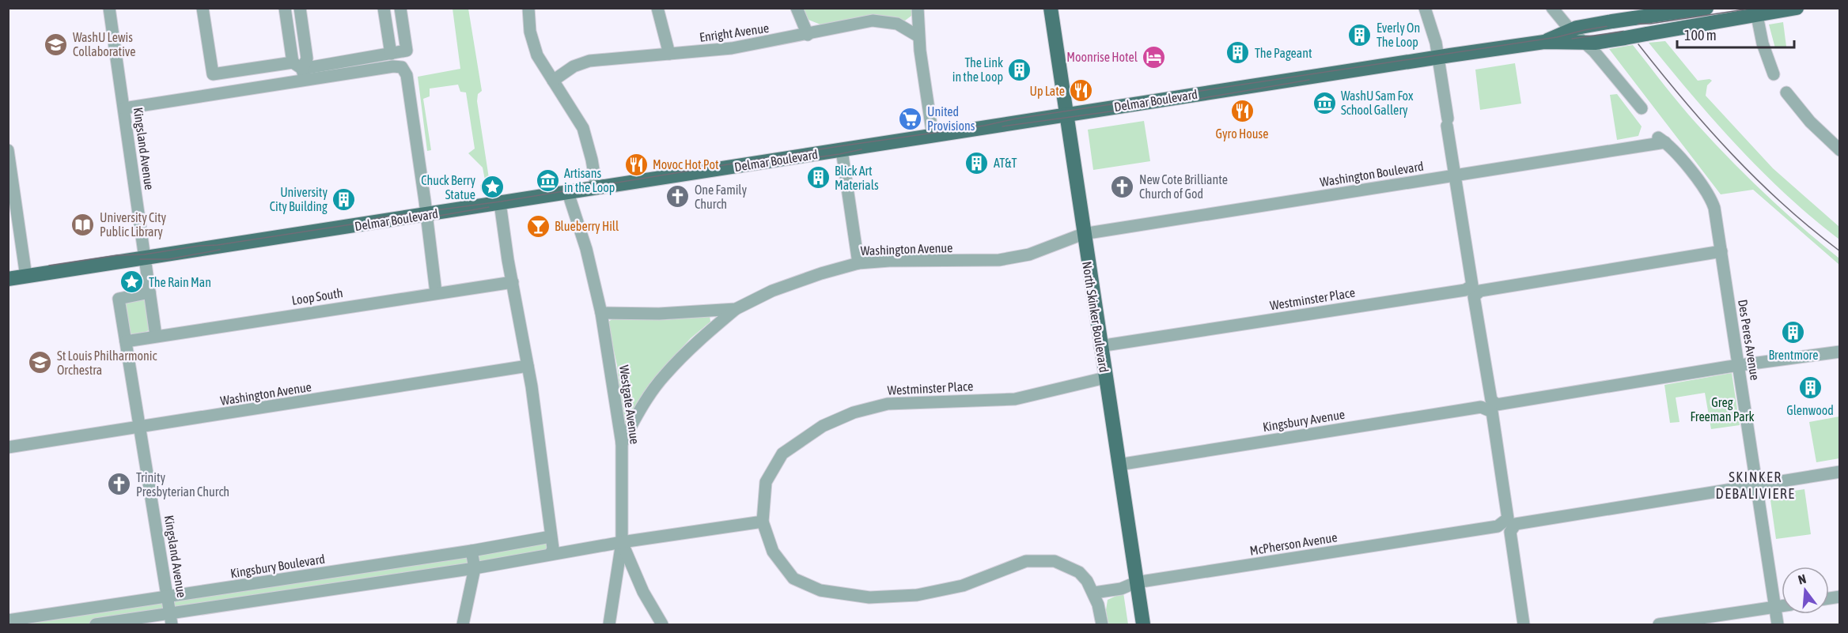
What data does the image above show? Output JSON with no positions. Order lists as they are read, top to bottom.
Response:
{
  "streets": {
    "main road": ["Delmar Boulevard", "North Skinker Boulevard"],
    "street": [
      "Enright Avenue",
      "Kingsland Avenue",
      "Washington Boulevard",
      "Washington Avenue",
      "Loop South",
      "Westminster Place",
      "Des Peres Avenue",
      "Westgate Avenue",
      "Kingsbury Avenue",
      "McPherson Avenue",
      "Kingsbury Boulevard"
    ]
  },
  "crossings": [
    ["Delmar Boulevard", "Kingsland Avenue"],
    ["Delmar Boulevard", "North Skinker Boulevard"],
    ["Delmar Boulevard", "Westgate Avenue"],
    ["Kingsland Avenue", "Washington Avenue"],
    ["Kingsland Avenue", "Loop South"],
    ["Kingsland Avenue", "Kingsbury Boulevard"],
    ["Washington Boulevard", "Washington Avenue"],
    ["Washington Boulevard", "North Skinker Boulevard"],
    ["Washington Boulevard", "Des Peres Avenue"],
    ["Washington Avenue", "North Skinker Boulevard"],
    ["Washington Avenue", "Westgate Avenue"],
    ["Westminster Place", "North Skinker Boulevard"],
    ["Westminster Place", "Des Peres Avenue"],
    ["North Skinker Boulevard", "Kingsbury Avenue"],
    ["North Skinker Boulevard", "McPherson Avenue"],
    ["Des Peres Avenue", "Kingsbury Avenue"],
    ["Kingsbury Avenue", "McPherson Avenue"]
  ],
  "districts": ["SKINKER DEBALIVIERE"],
  "parks": ["Greg Freeman Park"],
  "places": {
    "building": [
      "Everly On The Loop",
      "The Pageant",
      "The Link in the Loop",
      "AT&T",
      "Blick Art Materials",
      "University City Building",
      "Brentmore",
      "Glenwood"
    ],
    "school or university": ["WashU Lewis Collaborative", "St Louis Philharmonic Orchestra"],
    "hotel": ["Moonrise Hotel"],
    "restaurant": ["Up Late", "Gyro House", "Movoc Hot Pot"],
    "museum": ["WashU Sam Fox School Gallery", "Artisans in the Loop"],
    "supermarket": ["United Provisions"],
    "church": ["New Cote Brilliante Church of God", "One Family Church", "Trinity Presbyterian Church"],
    "place": ["Chuck Berry Statue", "The Rain Man"],
    "library": ["University City Public Library"],
    "bar": ["Blueberry Hill"]
  },
  "scale_bar": "100 m",
  "north": "top"
}
